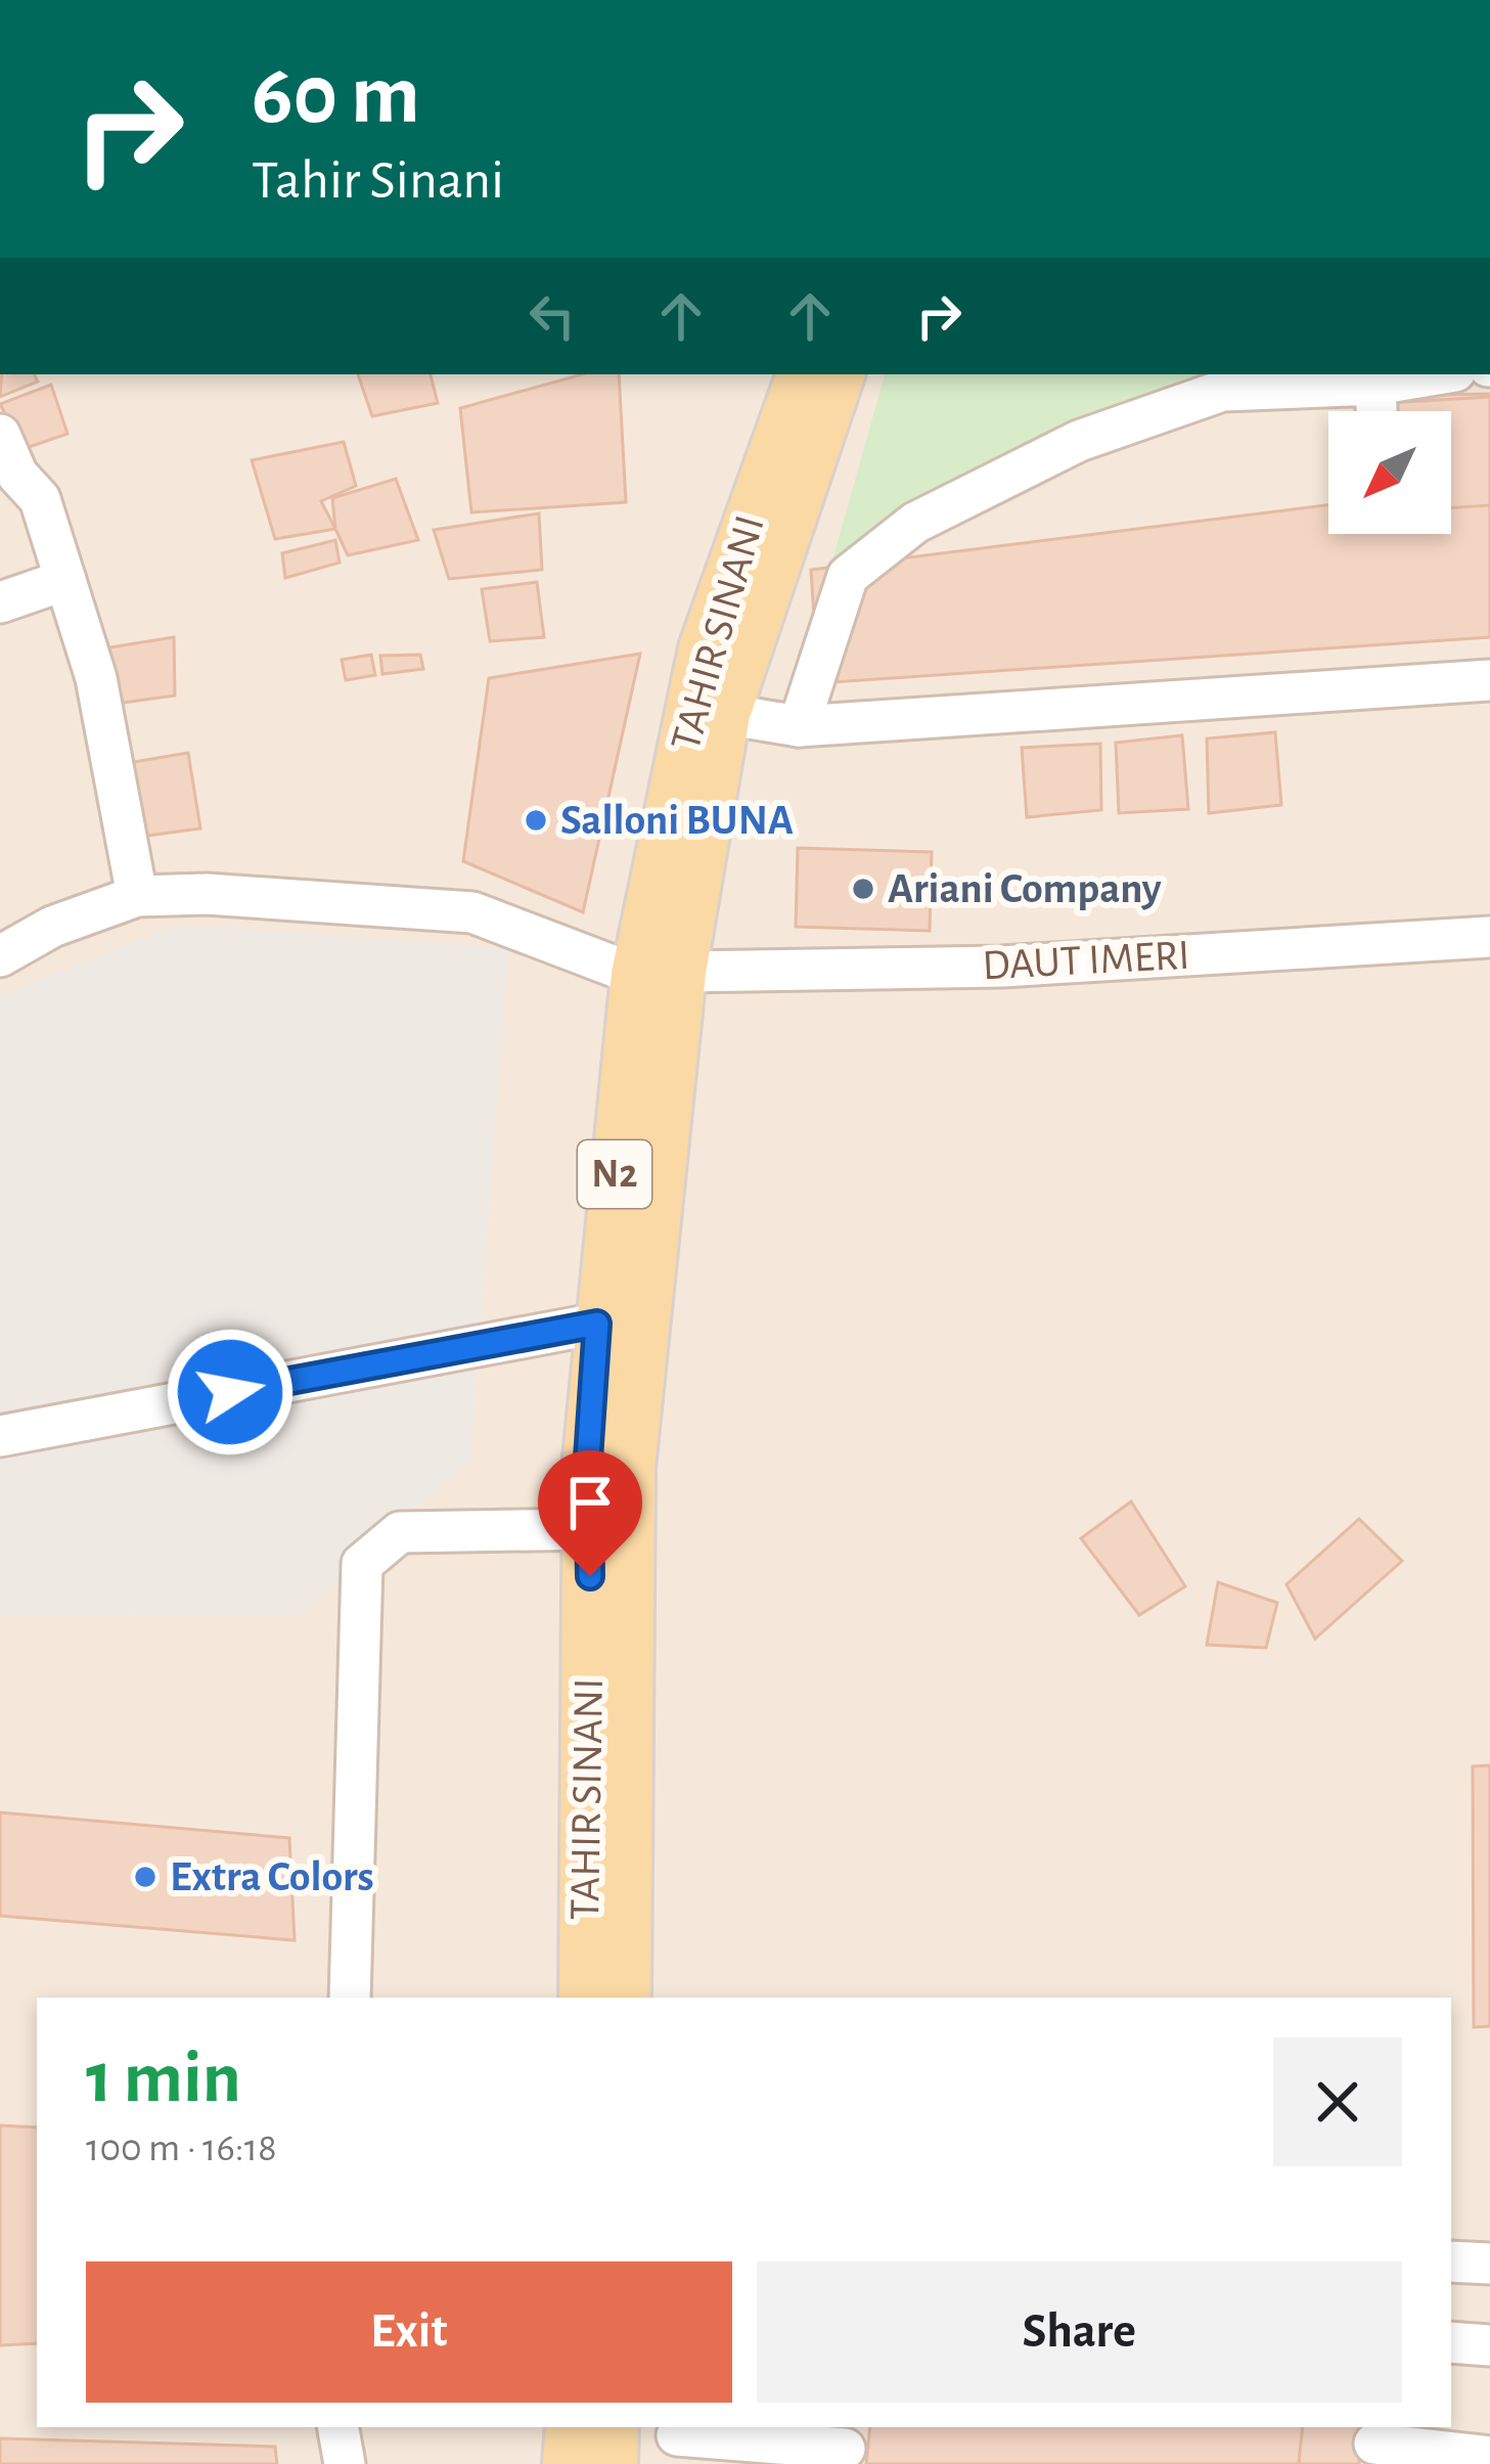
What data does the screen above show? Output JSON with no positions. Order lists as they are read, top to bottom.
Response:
{
  "streets": {
    "main road": ["TAHIR SINANI", "N2"],
    "street": ["DAUT IMERI"]
  },
  "crossings": [
    ["TAHIR SINANI", "DAUT IMERI"]
  ],
  "places": ["Salloni BUNA", "Ariani Company", "Extra Colors"],
  "north": "bottom left",
  "page": {
    "turn": ["60 m", "Tahir Sinani"],
    "heading": ["1 min", "100 m · 16:18"],
    "buttons": ["Exit", "Share"]
  }
}
